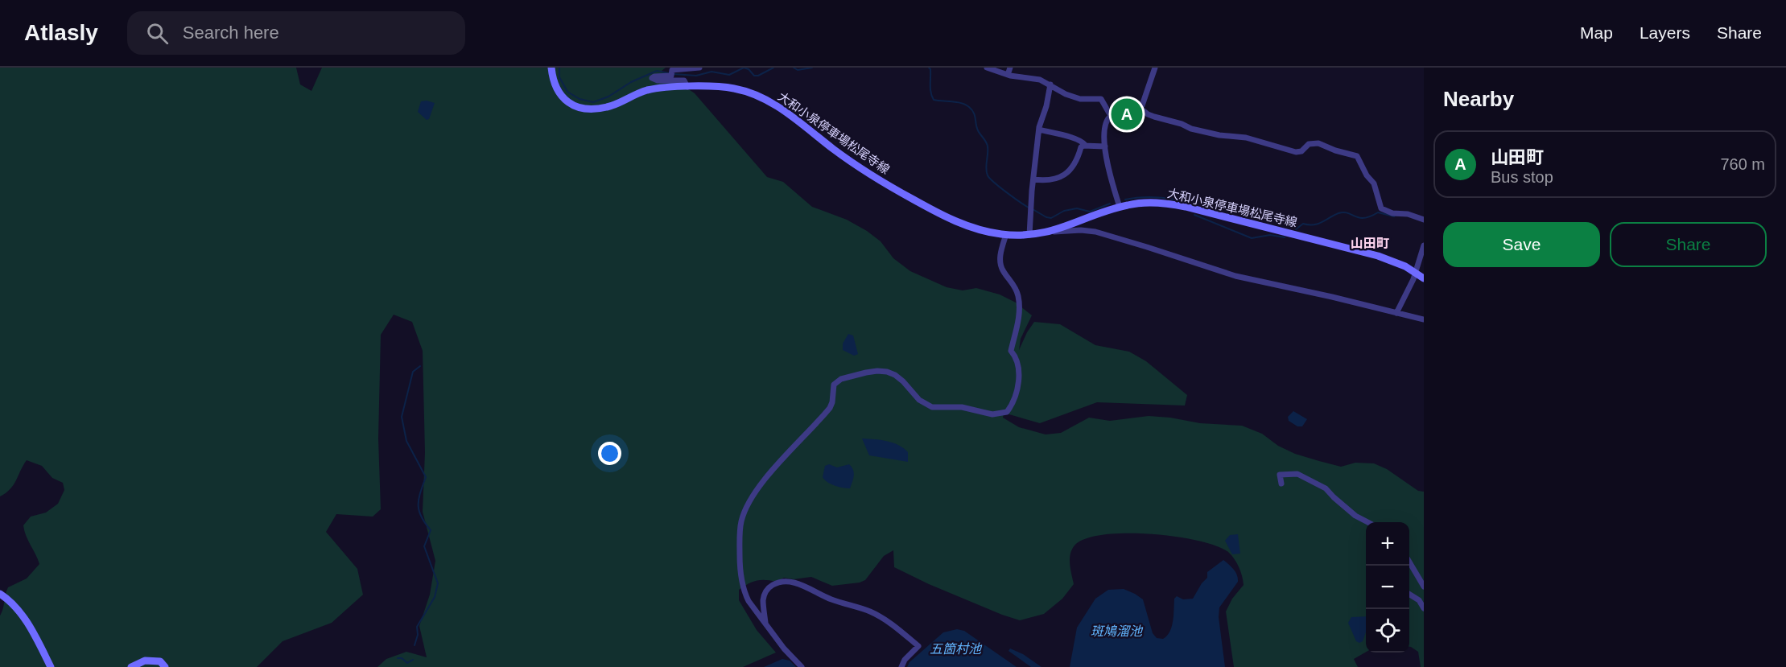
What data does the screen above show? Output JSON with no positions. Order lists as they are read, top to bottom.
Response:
{
  "streets": {
    "main road": ["大和小泉停車場松尾寺線"]
  },
  "districts": ["山田町"],
  "water": ["斑鳩溜池", "五箇村池"],
  "page": {
    "header": "Atlasly",
    "search": "Search here",
    "nav": ["Map", "Layers", "Share"],
    "heading": "Nearby",
    "pins": "A",
    "list": [
      {
        "mark": "A",
        "name": "山田町",
        "note": "Bus stop",
        "value": "760 m"
      }
    ],
    "buttons": ["Save", "Share"],
    "map_buttons": ["+", "−"]
  }
}
